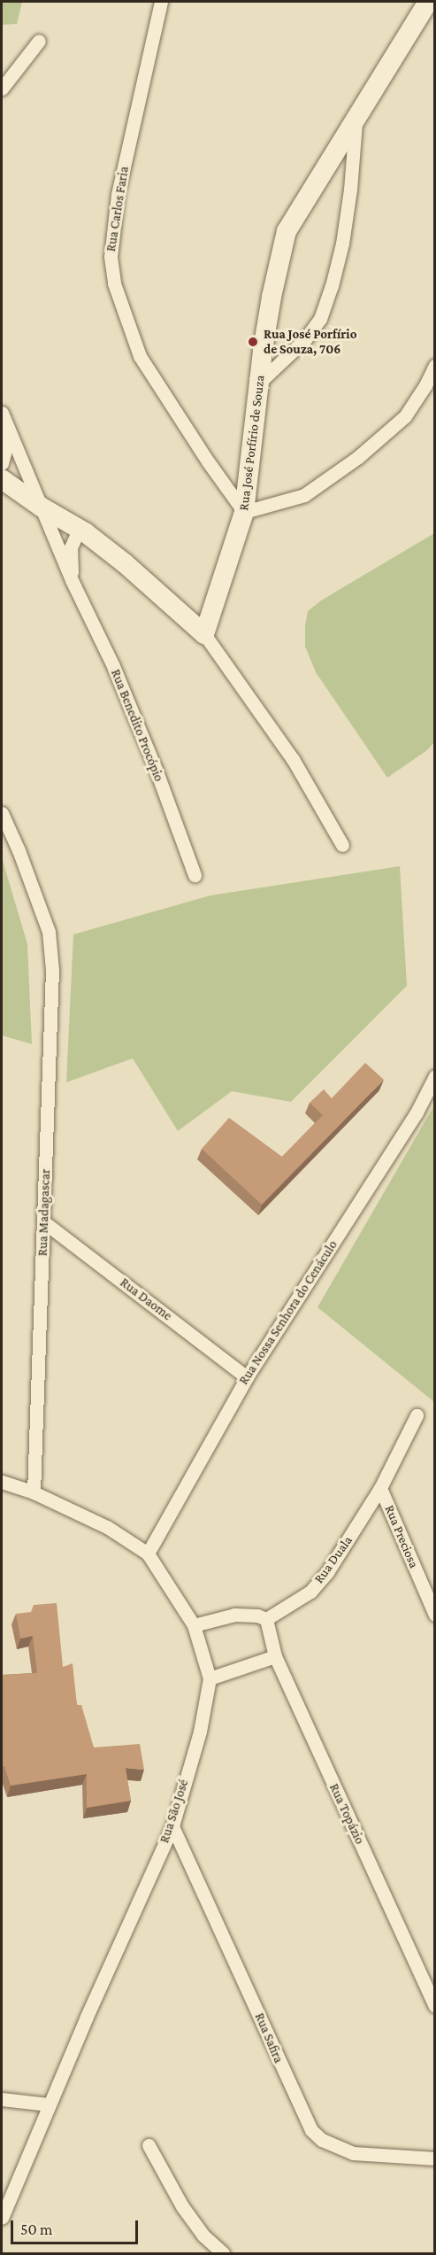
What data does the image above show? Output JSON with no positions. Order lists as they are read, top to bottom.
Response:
{
  "streets": {
    "main road": ["Rua José Porfírio de Souza"],
    "street": [
      "Rua Carlos Faria",
      "Rua Benedito Procópio",
      "Rua Madagascar",
      "Rua Daome",
      "Rua Nossa Senhora do Cenáculo",
      "Rua Preciosa",
      "Rua Duala",
      "Rua São José",
      "Rua Topázio",
      "Rua Safira"
    ]
  },
  "crossings": [
    ["Rua Carlos Faria", "Rua José Porfírio de Souza"],
    ["Rua Madagascar", "Rua Daome"],
    ["Rua Madagascar", "Rua São José"],
    ["Rua Daome", "Rua Nossa Senhora do Cenáculo"],
    ["Rua Nossa Senhora do Cenáculo", "Rua São José"],
    ["Rua Preciosa", "Rua Duala"],
    ["Rua Duala", "Rua Topázio"],
    ["Rua São José", "Rua Safira"]
  ],
  "places": ["Rua José Porfírio de Souza, 706"],
  "scale_bar": "50 m"
}
